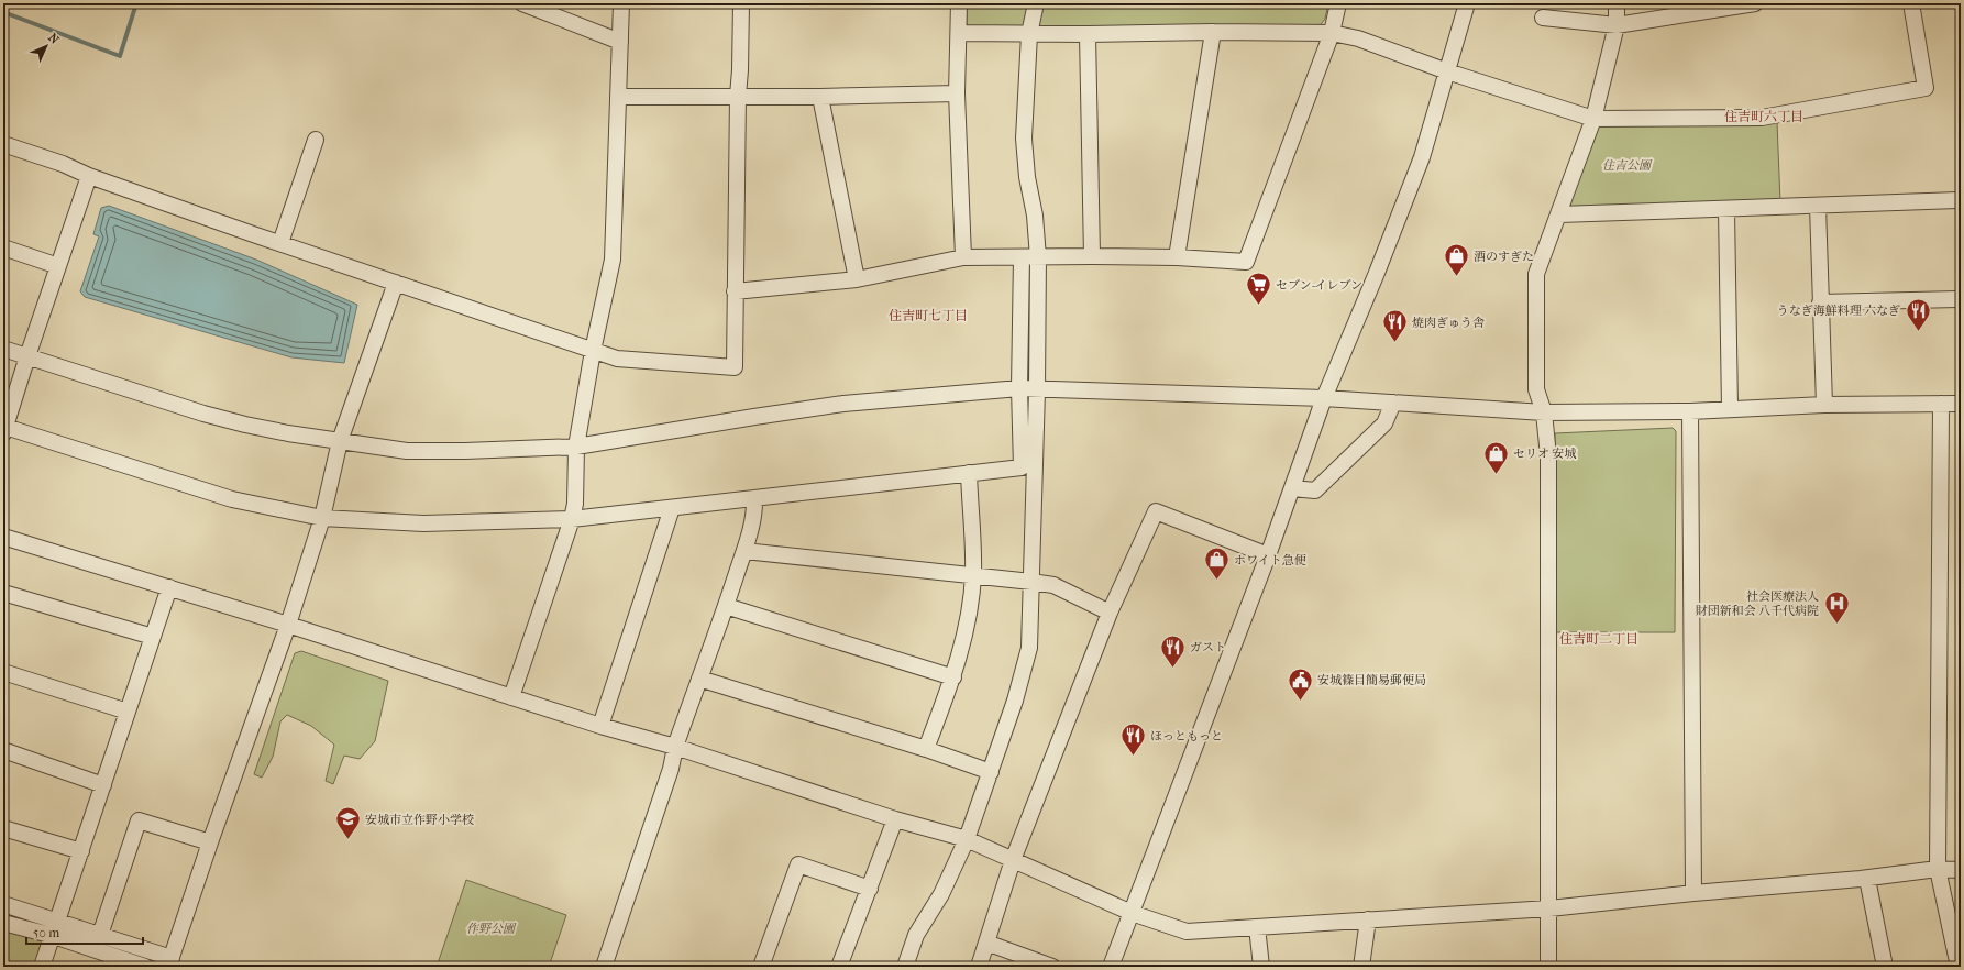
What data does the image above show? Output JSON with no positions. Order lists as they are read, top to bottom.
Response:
{
  "districts": ["住吉町六丁目", "住吉町七丁目", "住吉町二丁目"],
  "parks": ["住吉公園", "作野公園"],
  "places": {
    "shop": ["酒のすぎた", "セリオ 安城", "ホワイト急便"],
    "supermarket": ["セブン-イレブン"],
    "restaurant": [
      "うなぎ海鮮料理 六なぎ",
      "焼肉ぎゅう舎",
      "ガスト",
      "ほっともっと"
    ],
    "hospital": ["社会医療法人 財団新和会 八千代病院"],
    "public building": ["安城篠目簡易郵便局"],
    "school or university": ["安城市立作野小学校"]
  },
  "scale_bar": "50 m",
  "north": "top right"
}
